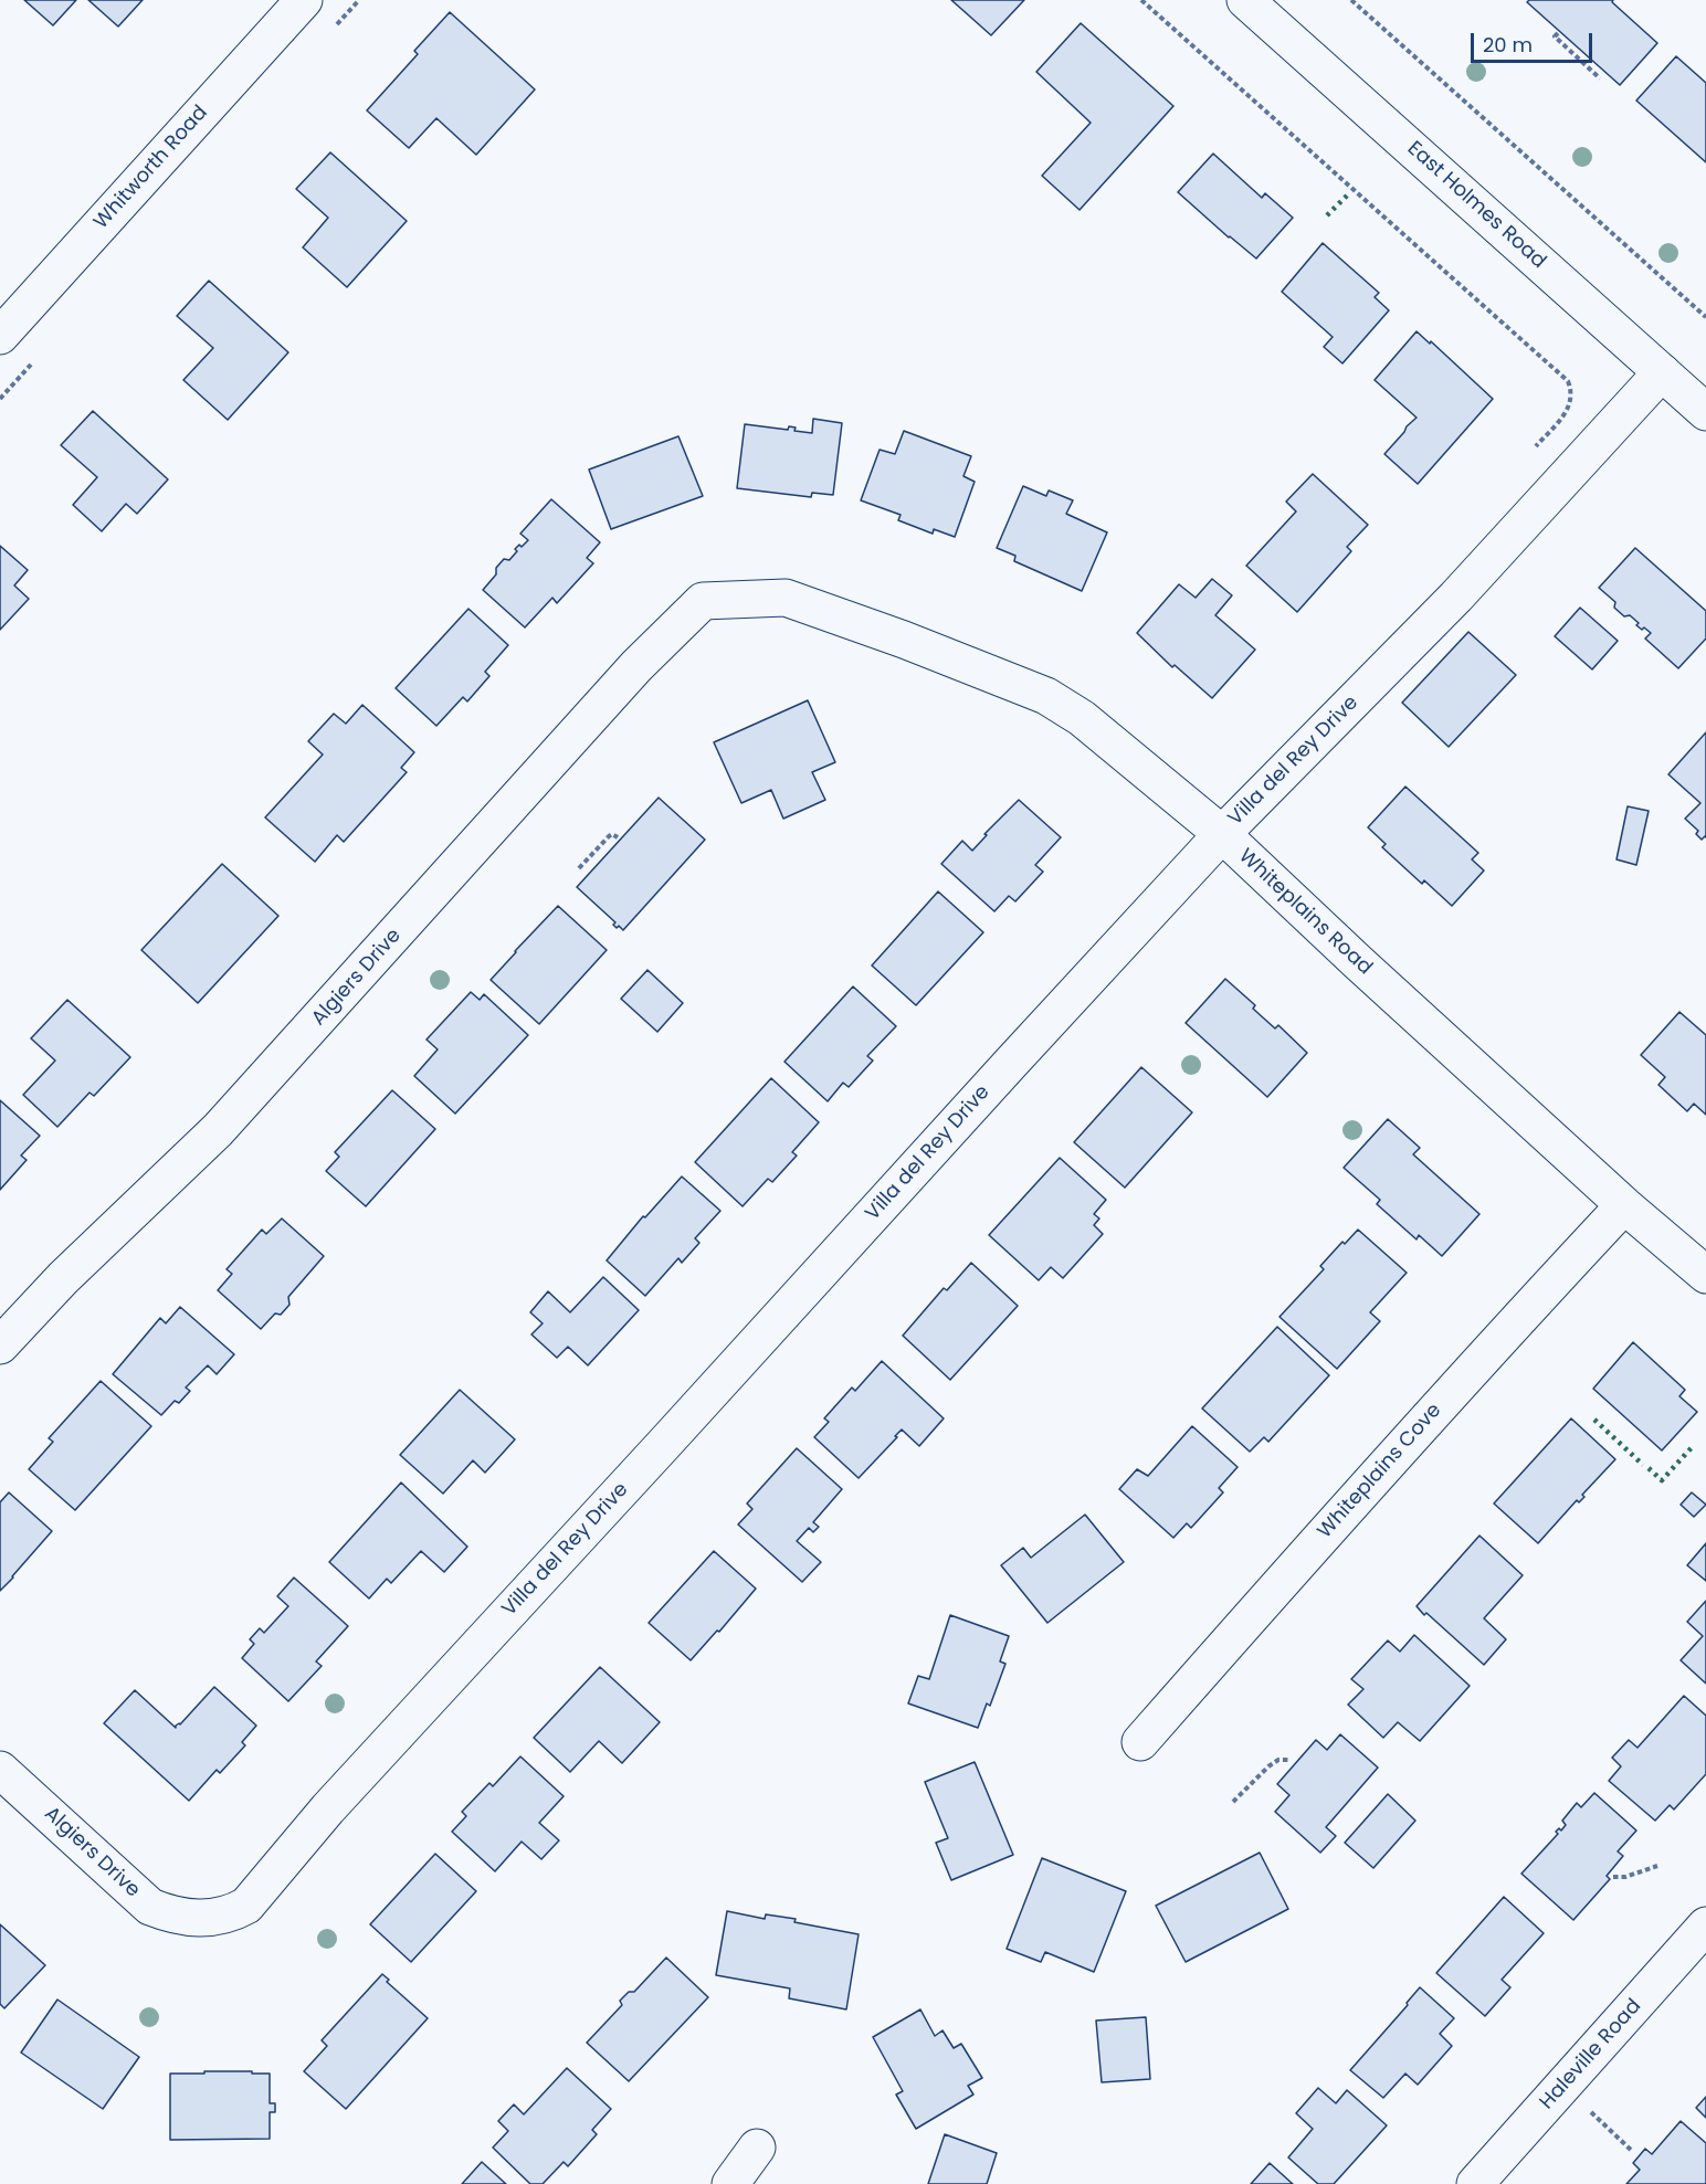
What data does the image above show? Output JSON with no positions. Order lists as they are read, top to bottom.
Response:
{
  "streets": {
    "street": [
      "Whitworth Road",
      "East Holmes Road",
      "Villa del Rey Drive",
      "Whiteplains Road",
      "Algiers Drive",
      "Whiteplains Cove",
      "Haleville Road"
    ]
  },
  "crossings": [
    ["East Holmes Road", "Villa del Rey Drive"],
    ["Villa del Rey Drive", "Whiteplains Road"],
    ["Villa del Rey Drive", "Algiers Drive"],
    ["Whiteplains Road", "Algiers Drive"],
    ["Whiteplains Road", "Whiteplains Cove"]
  ],
  "scale_bar": "20 m"
}
